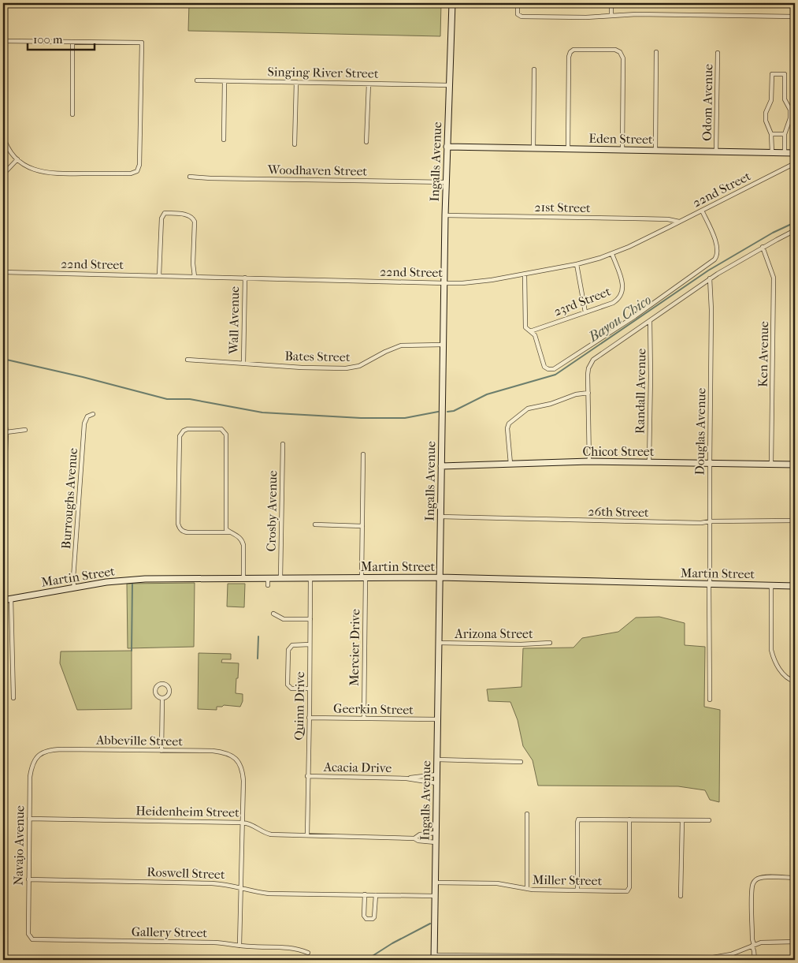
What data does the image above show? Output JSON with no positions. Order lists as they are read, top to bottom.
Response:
{
  "streets": {
    "main road": [
      "Eden Street",
      "Ingalls Avenue",
      "Chicot Street",
      "Martin Street"
    ],
    "street": [
      "Singing River Street",
      "Odom Avenue",
      "Woodhaven Street",
      "22nd Street",
      "21st Street",
      "23rd Street",
      "Wall Avenue",
      "Ken Avenue",
      "Bates Street",
      "Randall Avenue",
      "Douglas Avenue",
      "Burroughs Avenue",
      "Crosby Avenue",
      "26th Street",
      "Arizona Street",
      "Mercier Drive",
      "Quinn Drive",
      "Geerkin Street",
      "Abbeville Street",
      "Acacia Drive",
      "Heidenheim Street",
      "Navajo Avenue",
      "Roswell Street",
      "Miller Street",
      "Gallery Street"
    ]
  },
  "crossings": [
    ["Singing River Street", "Ingalls Avenue"],
    ["Odom Avenue", "Eden Street"],
    ["Eden Street", "Ingalls Avenue"],
    ["Ingalls Avenue", "Woodhaven Street"],
    ["Ingalls Avenue", "22nd Street"],
    ["Ingalls Avenue", "21st Street"],
    ["Ingalls Avenue", "Bates Street"],
    ["Ingalls Avenue", "Chicot Street"],
    ["Ingalls Avenue", "26th Street"],
    ["Ingalls Avenue", "Martin Street"],
    ["Ingalls Avenue", "Arizona Street"],
    ["Ingalls Avenue", "Geerkin Street"],
    ["Ingalls Avenue", "Acacia Drive"],
    ["Ingalls Avenue", "Heidenheim Street"],
    ["Ingalls Avenue", "Roswell Street"],
    ["Ingalls Avenue", "Miller Street"],
    ["22nd Street", "21st Street"],
    ["22nd Street", "23rd Street"],
    ["22nd Street", "Wall Avenue"],
    ["Wall Avenue", "Bates Street"],
    ["Ken Avenue", "Chicot Street"],
    ["Randall Avenue", "Chicot Street"],
    ["Douglas Avenue", "Chicot Street"],
    ["Douglas Avenue", "26th Street"],
    ["Douglas Avenue", "Martin Street"],
    ["Burroughs Avenue", "Martin Street"],
    ["Crosby Avenue", "Martin Street"],
    ["Martin Street", "Mercier Drive"],
    ["Martin Street", "Quinn Drive"],
    ["Mercier Drive", "Geerkin Street"],
    ["Quinn Drive", "Geerkin Street"],
    ["Quinn Drive", "Acacia Drive"],
    ["Quinn Drive", "Heidenheim Street"],
    ["Abbeville Street", "Heidenheim Street"],
    ["Abbeville Street", "Navajo Avenue"],
    ["Heidenheim Street", "Navajo Avenue"],
    ["Navajo Avenue", "Roswell Street"],
    ["Navajo Avenue", "Gallery Street"]
  ],
  "water": ["Bayou Chico"],
  "scale_bar": "100 m"
}
